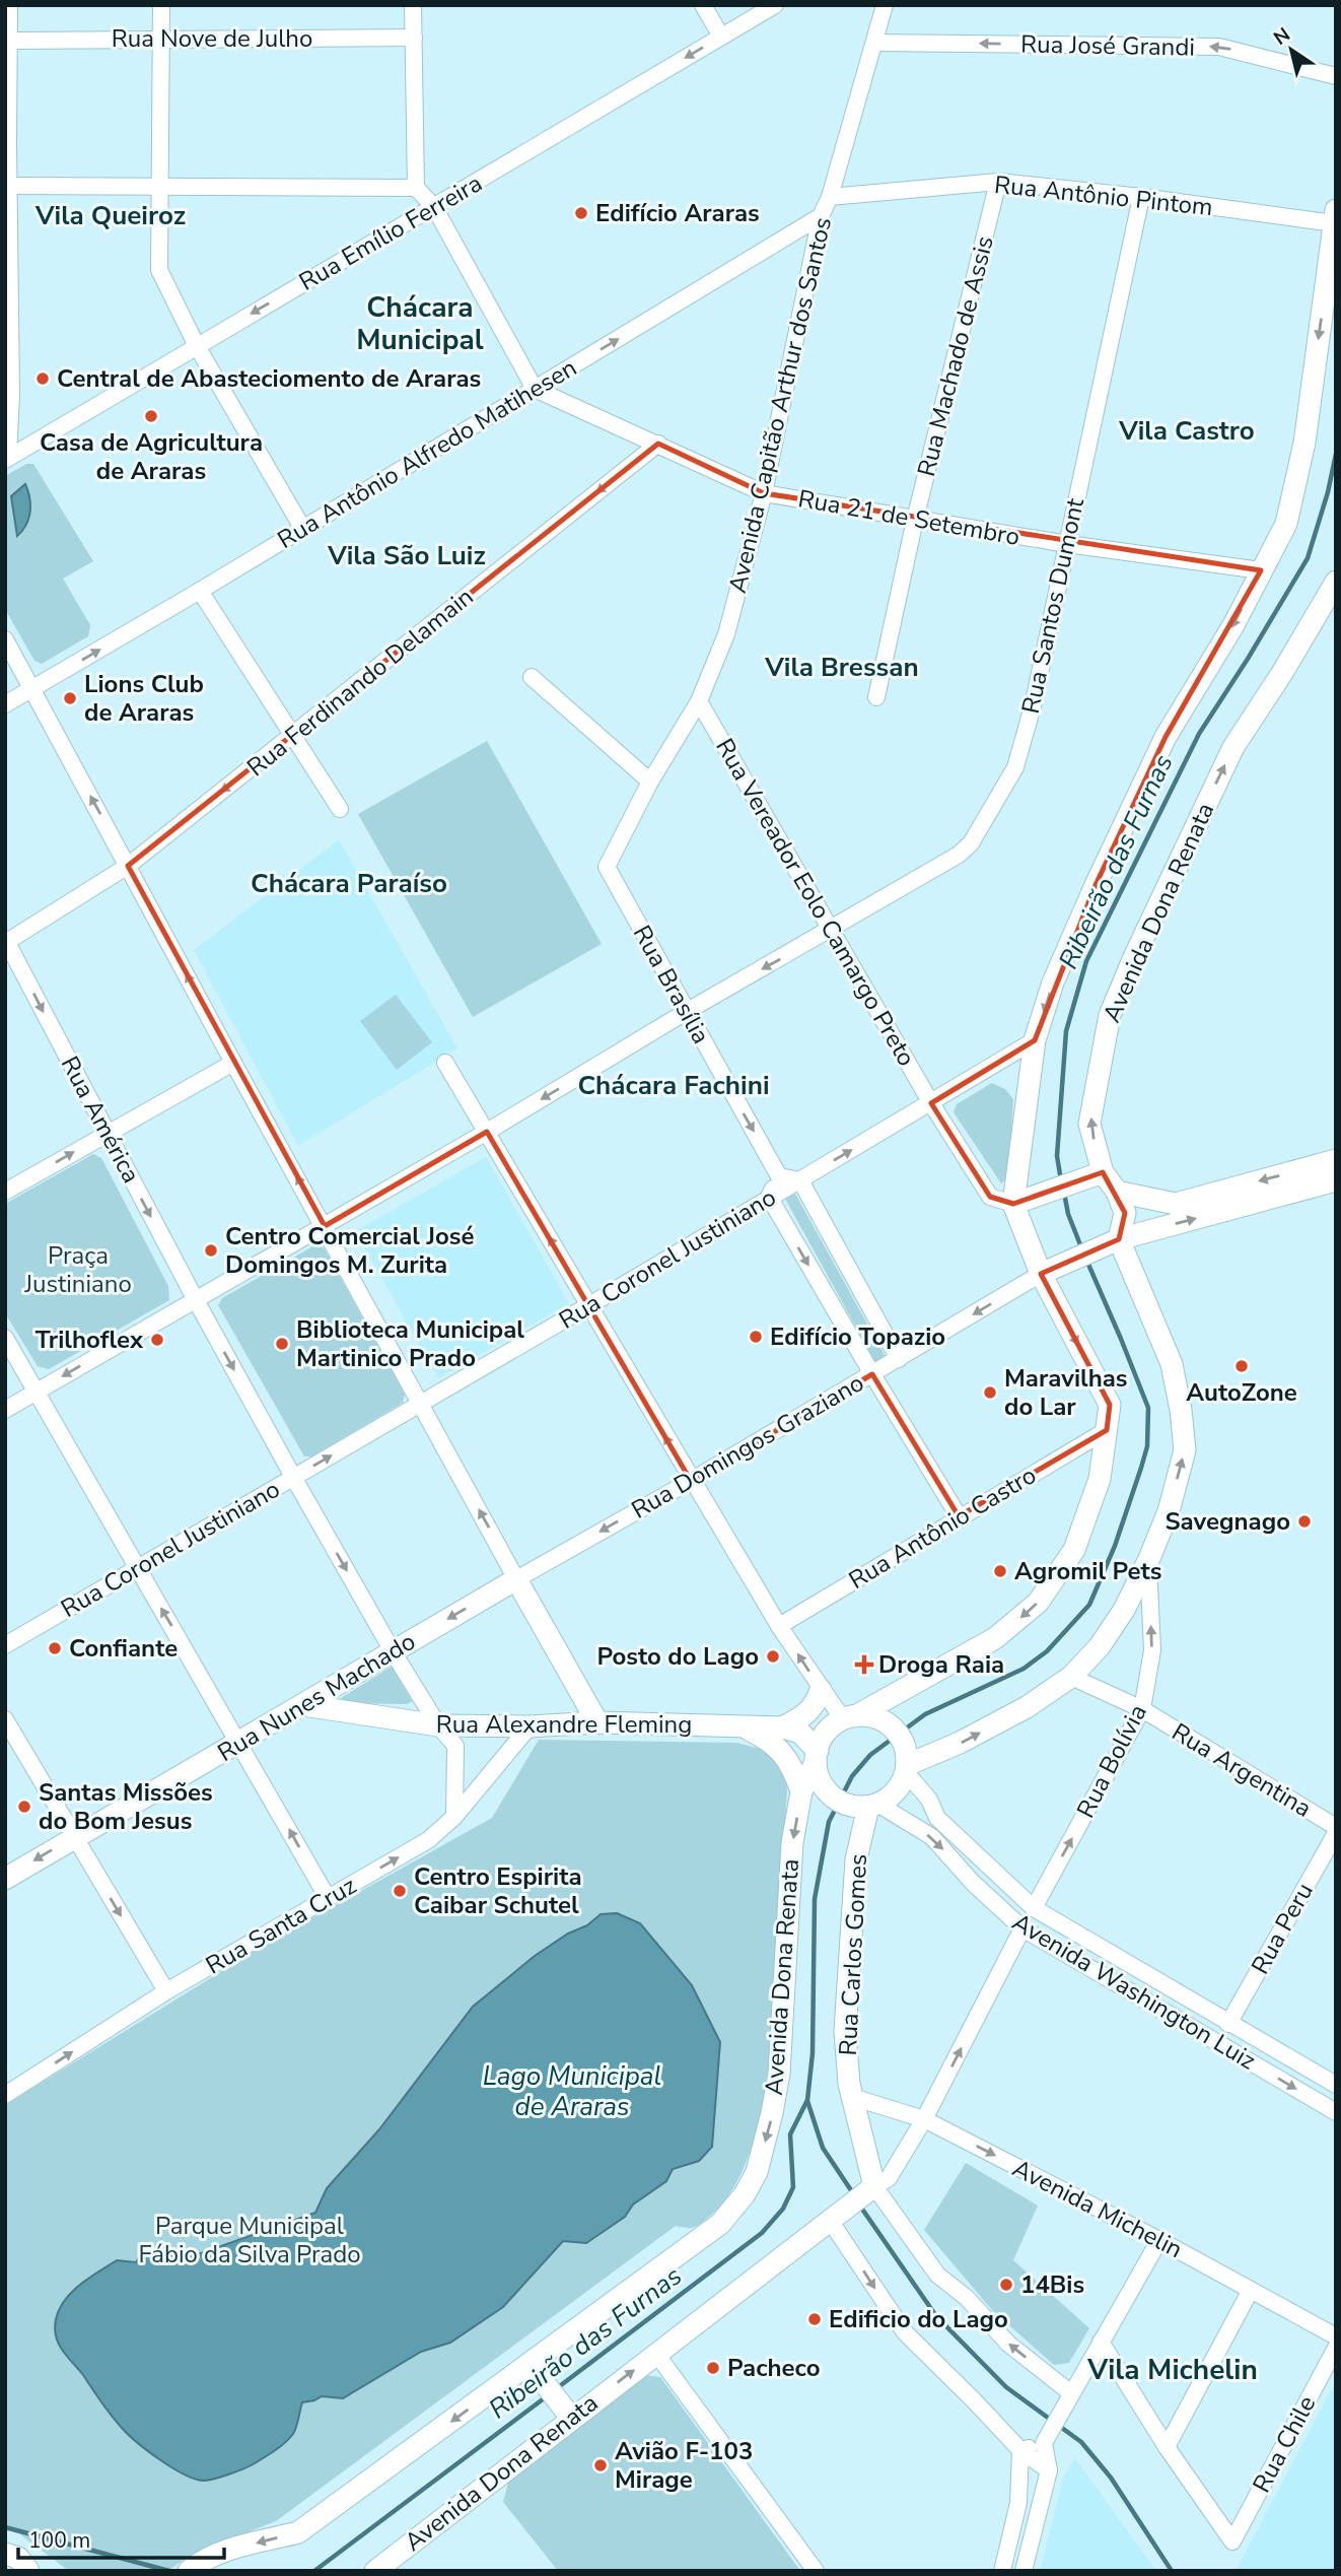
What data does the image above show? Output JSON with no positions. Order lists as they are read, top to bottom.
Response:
{
  "streets": {
    "main road": [
      "Avenida Dona Renata",
      "Rua Domingos Graziano",
      "Rua Nunes Machado",
      "Rua Alexandre Fleming",
      "Rua Carlos Gomes"
    ],
    "street": [
      "Rua Nove de Julho",
      "Rua José Grandi",
      "Rua Antônio Pintom",
      "Rua Emílio Ferreira",
      "Rua Machado de Assis",
      "Avenida Capitão Arthur dos Santos",
      "Rua Antônio Alfredo Matihesen",
      "Rua 21 de Setembro",
      "Rua Santos Dumont",
      "Rua Ferdinando Delamain",
      "Rua Vereador Eolo Camargo Preto",
      "Rua Brasília",
      "Rua América",
      "Rua Coronel Justiniano",
      "Rua Antônio Castro",
      "Rua Bolívia",
      "Rua Argentina",
      "Rua Santa Cruz",
      "Rua Peru",
      "Avenida Washington Luiz",
      "Avenida Michelin",
      "Rua Chile"
    ]
  },
  "crossings": [
    ["Rua José Grandi", "Avenida Capitão Arthur dos Santos"],
    ["Rua Antônio Pintom", "Rua Machado de Assis"],
    ["Rua Antônio Pintom", "Avenida Capitão Arthur dos Santos"],
    ["Rua Antônio Pintom", "Rua Santos Dumont"],
    ["Rua Machado de Assis", "Rua 21 de Setembro"],
    ["Avenida Capitão Arthur dos Santos", "Rua Antônio Alfredo Matihesen"],
    ["Avenida Capitão Arthur dos Santos", "Rua 21 de Setembro"],
    ["Avenida Capitão Arthur dos Santos", "Rua Vereador Eolo Camargo Preto"],
    ["Avenida Capitão Arthur dos Santos", "Rua Brasília"],
    ["Rua Antônio Alfredo Matihesen", "Rua 21 de Setembro"],
    ["Rua 21 de Setembro", "Rua Santos Dumont"],
    ["Rua 21 de Setembro", "Rua Ferdinando Delamain"],
    ["Rua Santos Dumont", "Rua Vereador Eolo Camargo Preto"],
    ["Rua Santos Dumont", "Rua Brasília"],
    ["Rua Santos Dumont", "Rua América"],
    ["Rua Ferdinando Delamain", "Rua América"],
    ["Rua Vereador Eolo Camargo Preto", "Rua Coronel Justiniano"],
    ["Avenida Dona Renata", "Rua Domingos Graziano"],
    ["Avenida Dona Renata", "Rua Bolívia"],
    ["Avenida Dona Renata", "Rua Argentina"],
    ["Avenida Dona Renata", "Rua Carlos Gomes"],
    ["Avenida Dona Renata", "Avenida Washington Luiz"],
    ["Rua América", "Rua Coronel Justiniano"],
    ["Rua América", "Rua Nunes Machado"],
    ["Rua América", "Rua Alexandre Fleming"],
    ["Rua América", "Rua Santa Cruz"],
    ["Rua Domingos Graziano", "Rua Nunes Machado"],
    ["Rua Nunes Machado", "Rua Alexandre Fleming"],
    ["Rua Alexandre Fleming", "Rua Santa Cruz"],
    ["Rua Bolívia", "Rua Argentina"],
    ["Rua Bolívia", "Avenida Washington Luiz"],
    ["Rua Peru", "Avenida Washington Luiz"],
    ["Rua Carlos Gomes", "Avenida Washington Luiz"],
    ["Rua Carlos Gomes", "Avenida Michelin"]
  ],
  "one_way": [
    "Rua José Grandi",
    "Rua Emílio Ferreira",
    "Rua Antônio Alfredo Matihesen",
    "Rua Ferdinando Delamain",
    "Rua Brasília",
    "Rua América",
    "Rua Nunes Machado",
    "Rua Bolívia",
    "Rua Santa Cruz"
  ],
  "districts": [
    "Vila Queiroz",
    "Chácara Municipal",
    "Vila Castro",
    "Vila São Luiz",
    "Vila Bressan",
    "Chácara Paraíso",
    "Chácara Fachini",
    "Vila Michelin"
  ],
  "water": ["Ribeirão das Furnas", "Lago Municipal de Araras"],
  "parks": ["Praça Justiniano", "Parque Municipal Fábio da Silva Prado"],
  "places": {
    "other": [
      "Edifício Araras",
      "Central de Abasteciomento de Araras",
      "Casa de Agricultura de Araras",
      "Lions Club de Araras",
      "Centro Comercial José Domingos M. Zurita",
      "Edifício Topazio",
      "Trilhoflex",
      "Biblioteca Municipal Martinico Prado",
      "AutoZone",
      "Maravilhas do Lar",
      "Savegnago",
      "Agromil Pets",
      "Confiante",
      "Posto do Lago",
      "Santas Missões do Bom Jesus",
      "Centro Espirita Caibar Schutel",
      "14Bis",
      "Edificio do Lago",
      "Pacheco",
      "Avião F-103 Mirage"
    ],
    "health": ["Droga Raia"]
  },
  "scale_bar": "100 m",
  "north": "top left"
}
